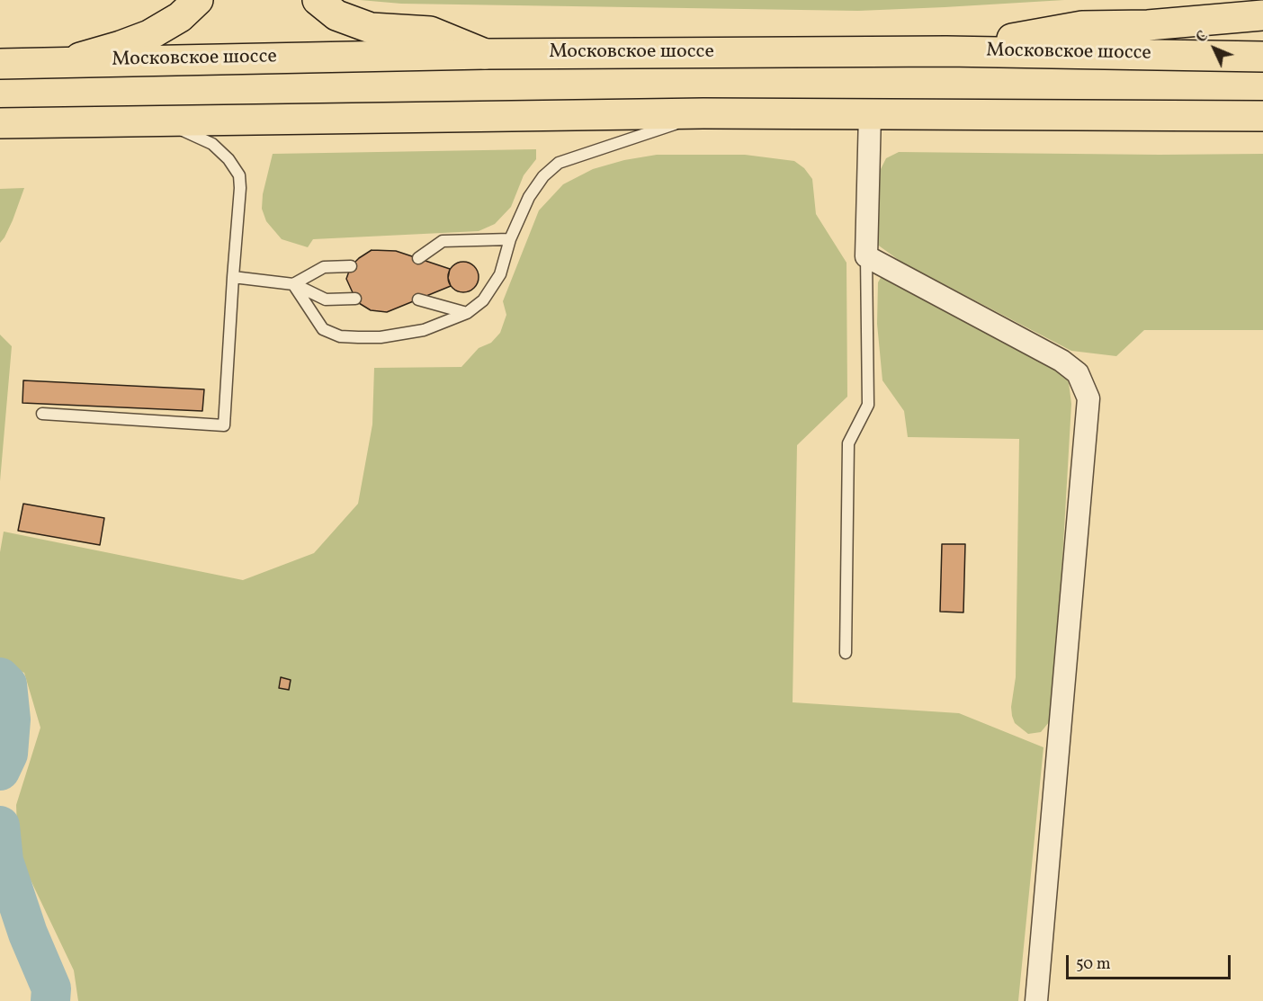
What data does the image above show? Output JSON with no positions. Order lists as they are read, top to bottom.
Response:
{
  "streets": {
    "main road": ["Московское шоссе"]
  },
  "scale_bar": "50 m",
  "north": "top left"
}
